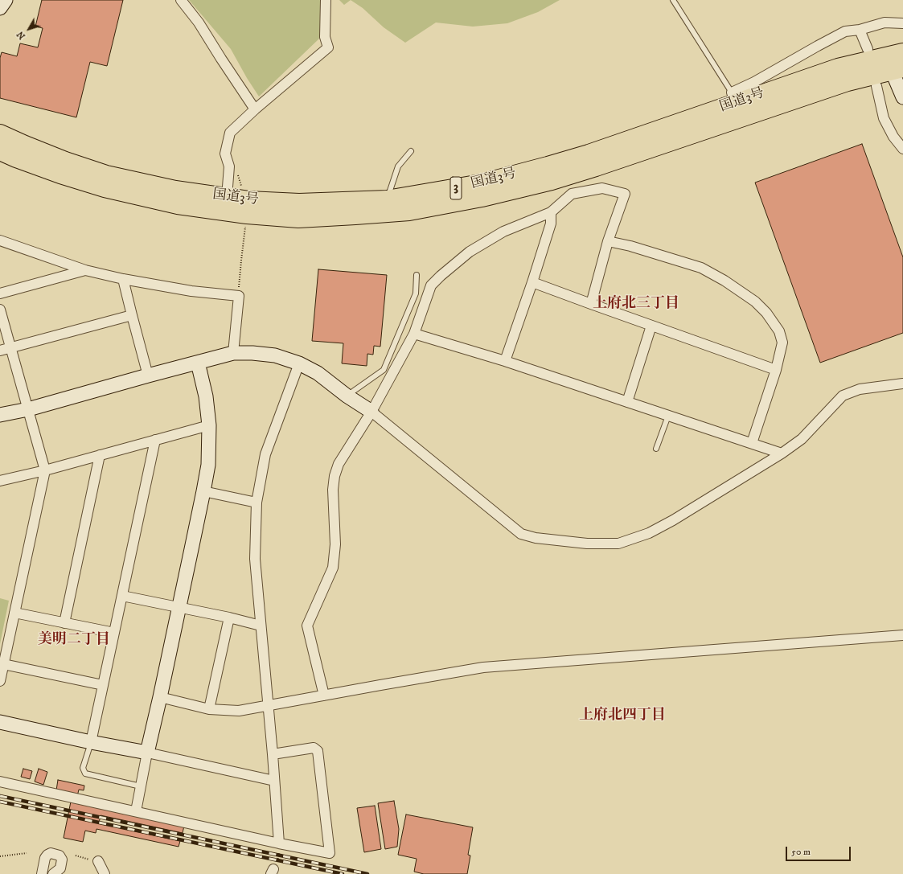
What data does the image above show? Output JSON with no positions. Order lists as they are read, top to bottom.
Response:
{
  "streets": {
    "highway": ["国道3号", "3"]
  },
  "districts": ["上府北三丁目", "美明二丁目", "上府北四丁目"],
  "scale_bar": "50 m",
  "north": "bottom left"
}
